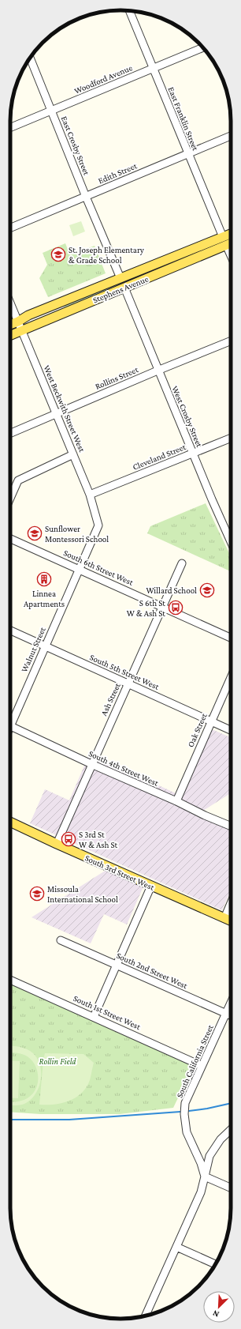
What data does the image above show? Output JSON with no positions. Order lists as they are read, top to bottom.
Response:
{
  "streets": {
    "main road": ["Stephens Avenue", "South 3rd Street West"],
    "street": [
      "Woodford Avenue",
      "East Franklin Street",
      "East Crosby Street",
      "Edith Street",
      "Rollins Street",
      "West Beckwith Street West",
      "West Crosby Street",
      "Cleveland Street",
      "South 6th Street West",
      "Walnut Street",
      "South 5th Street West",
      "Ash Street",
      "Oak Street",
      "South 4th Street West",
      "South 2nd Street West",
      "South 1st Street West",
      "South California Street"
    ]
  },
  "crossings": [
    ["Woodford Avenue", "East Franklin Street"],
    ["Woodford Avenue", "East Crosby Street"],
    ["East Franklin Street", "Edith Street"],
    ["East Franklin Street", "Stephens Avenue"],
    ["East Crosby Street", "Edith Street"],
    ["East Crosby Street", "Stephens Avenue"],
    ["Stephens Avenue", "West Beckwith Street West"],
    ["Stephens Avenue", "West Crosby Street"],
    ["Rollins Street", "West Beckwith Street West"],
    ["Rollins Street", "West Crosby Street"],
    ["West Beckwith Street West", "Cleveland Street"],
    ["West Beckwith Street West", "South 6th Street West"],
    ["West Beckwith Street West", "Walnut Street"],
    ["West Crosby Street", "Cleveland Street"],
    ["South 6th Street West", "Walnut Street"],
    ["South 6th Street West", "Ash Street"],
    ["Walnut Street", "South 5th Street West"],
    ["South 5th Street West", "Ash Street"],
    ["South 5th Street West", "Oak Street"],
    ["Ash Street", "South 4th Street West"],
    ["Ash Street", "South 3rd Street West"],
    ["Oak Street", "South 4th Street West"],
    ["South 2nd Street West", "South California Street"],
    ["South 1st Street West", "South California Street"]
  ],
  "parks": ["Rollin Field"],
  "places": {
    "school or university": [
      "St. Joseph Elementary & Grade School",
      "Sunflower Montessori School",
      "Willard School",
      "Missoula International School"
    ],
    "building": ["Linnea Apartments"],
    "bus stop": ["S 6th St W & Ash St", "S 3rd St W & Ash St"]
  },
  "north": "bottom left"
}
